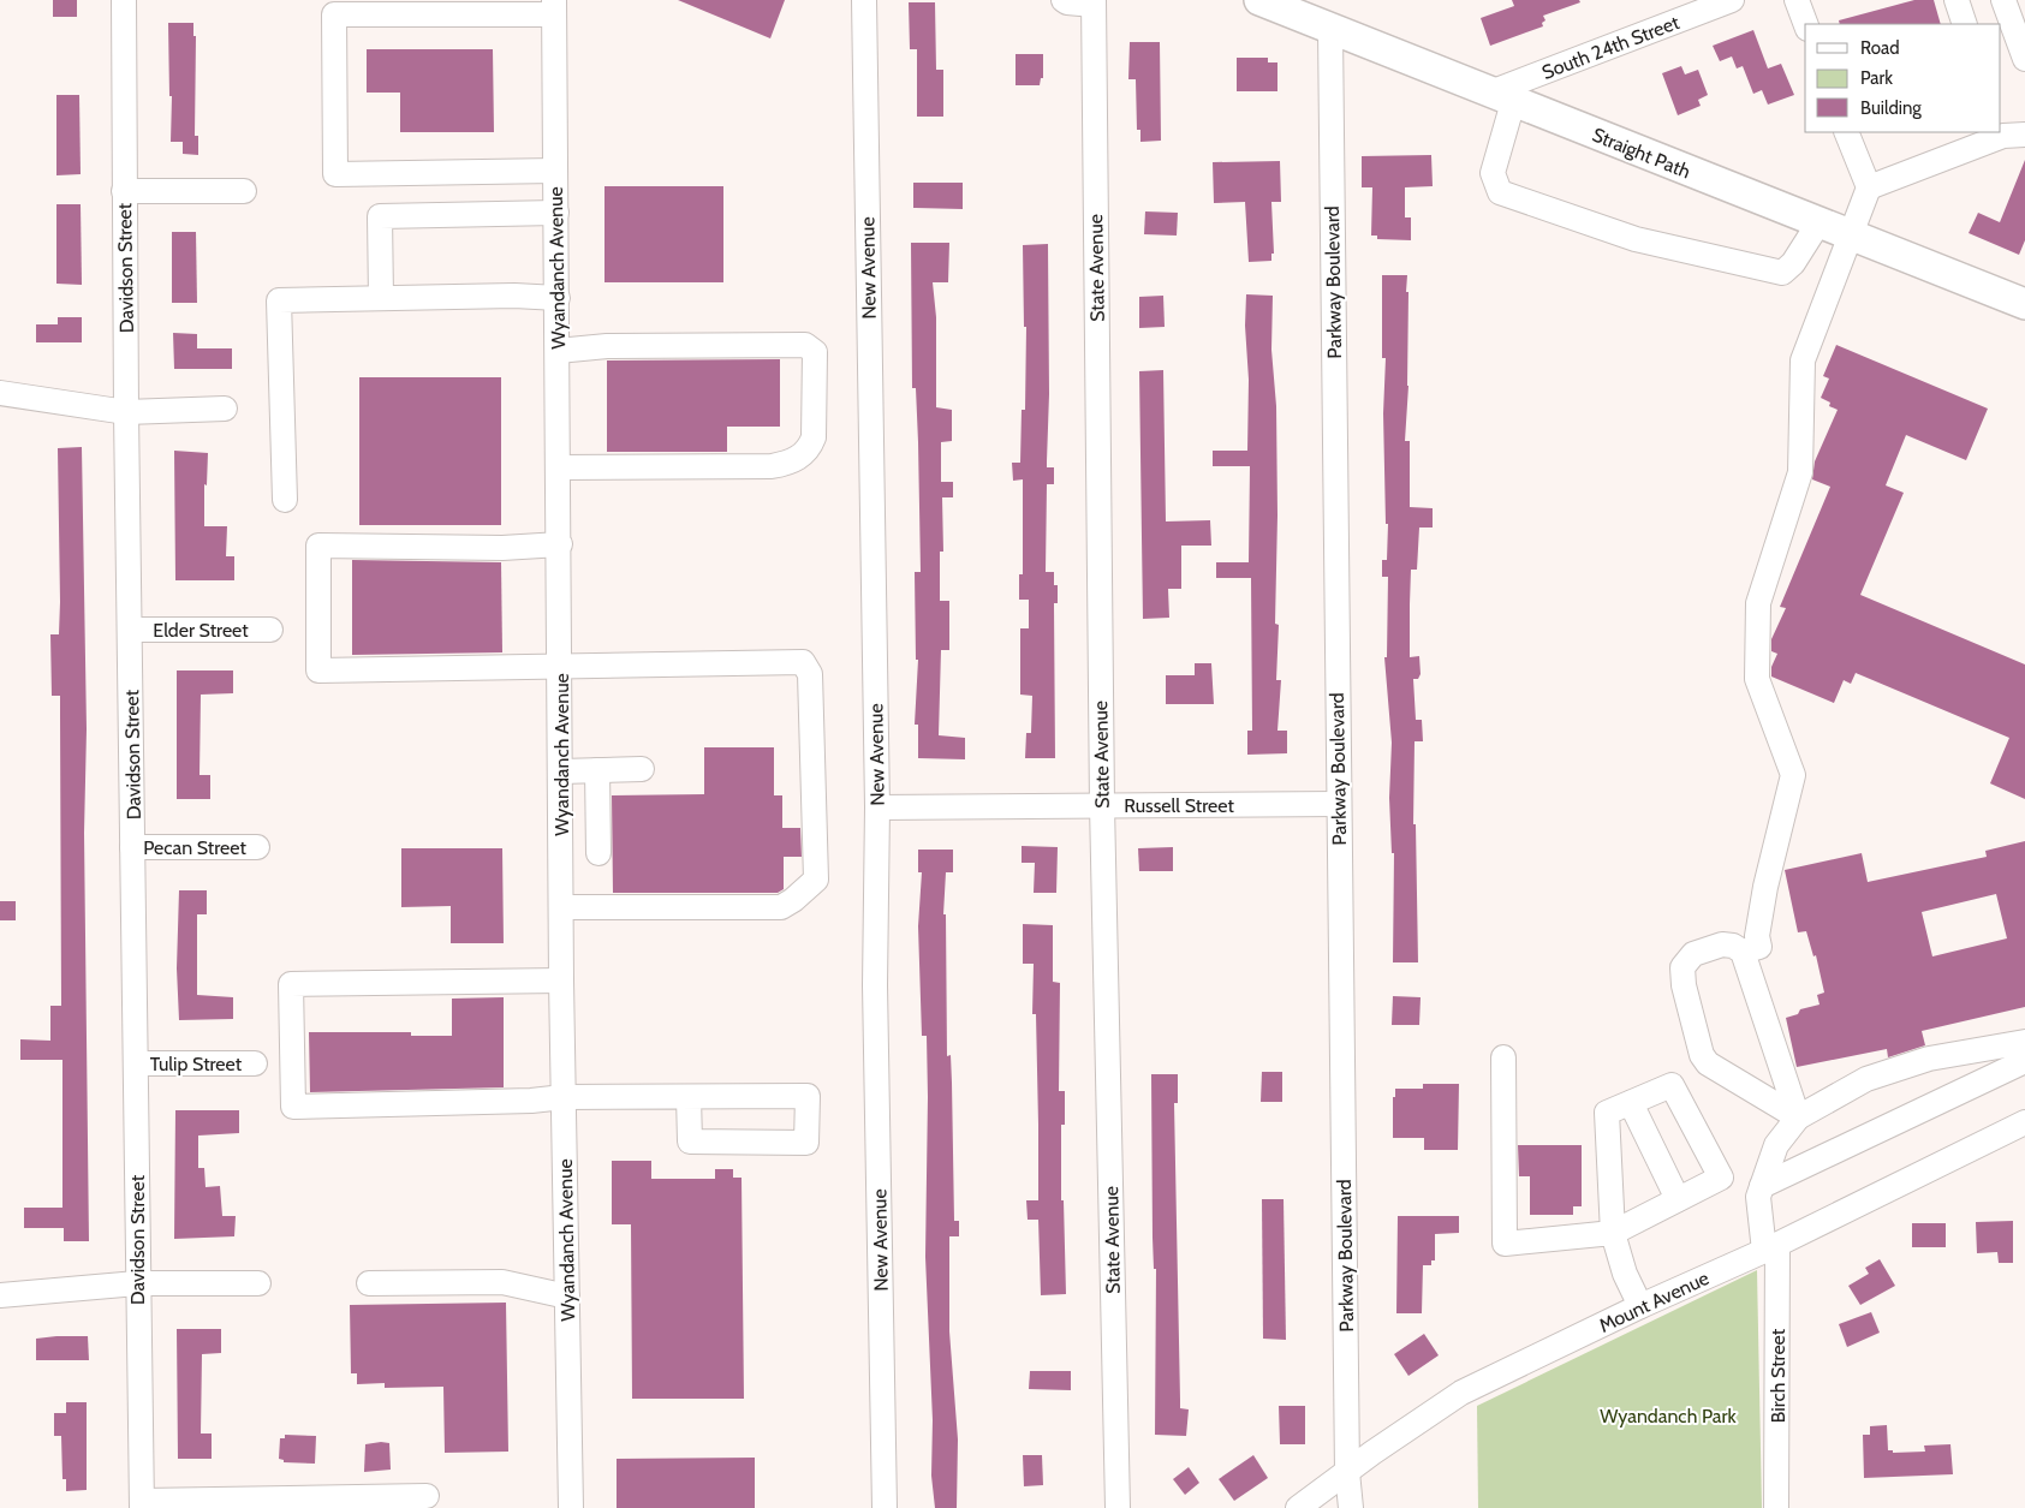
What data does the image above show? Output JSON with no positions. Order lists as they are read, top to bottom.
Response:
{
  "streets": {
    "main road": ["Straight Path"],
    "street": [
      "South 24th Street",
      "Davidson Street",
      "Wyandanch Avenue",
      "New Avenue",
      "State Avenue",
      "Parkway Boulevard",
      "Elder Street",
      "Russell Street",
      "Pecan Street",
      "Tulip Street",
      "Mount Avenue",
      "Birch Street"
    ]
  },
  "crossings": [
    ["South 24th Street", "Straight Path"],
    ["Straight Path", "Parkway Boulevard"],
    ["Davidson Street", "Elder Street"],
    ["Davidson Street", "Pecan Street"],
    ["Davidson Street", "Tulip Street"],
    ["New Avenue", "Russell Street"],
    ["State Avenue", "Russell Street"],
    ["Parkway Boulevard", "Russell Street"],
    ["Parkway Boulevard", "Mount Avenue"],
    ["Mount Avenue", "Birch Street"]
  ],
  "parks": ["Wyandanch Park"],
  "legend": ["Road", "Park", "Building"]
}
